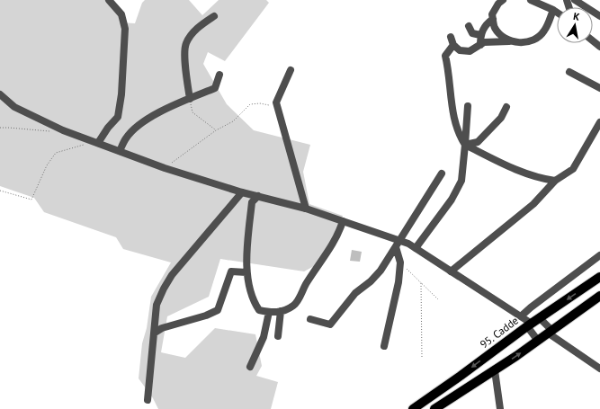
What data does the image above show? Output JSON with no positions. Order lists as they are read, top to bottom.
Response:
{
  "streets": {
    "main road": ["95. Cadde"]
  },
  "north": "top"
}
